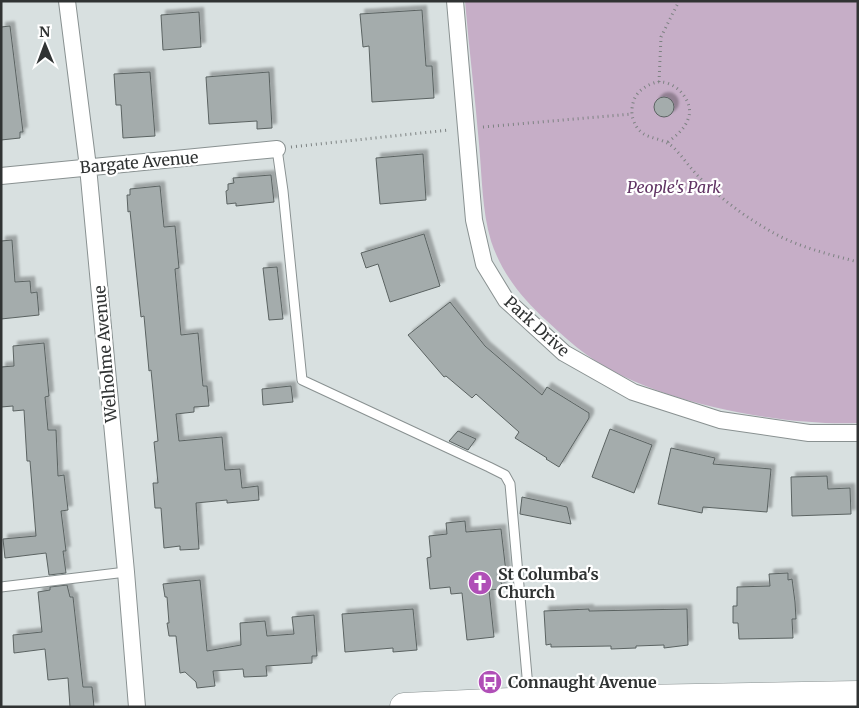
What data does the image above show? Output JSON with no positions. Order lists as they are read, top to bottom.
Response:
{
  "streets": {
    "street": ["Bargate Avenue", "Park Drive", "Welholme Avenue"]
  },
  "crossings": [
    ["Bargate Avenue", "Welholme Avenue"]
  ],
  "parks": ["People's Park"],
  "places": {
    "church": ["St Columba's Church"],
    "bus stop": ["Connaught Avenue"]
  },
  "north": "top"
}
